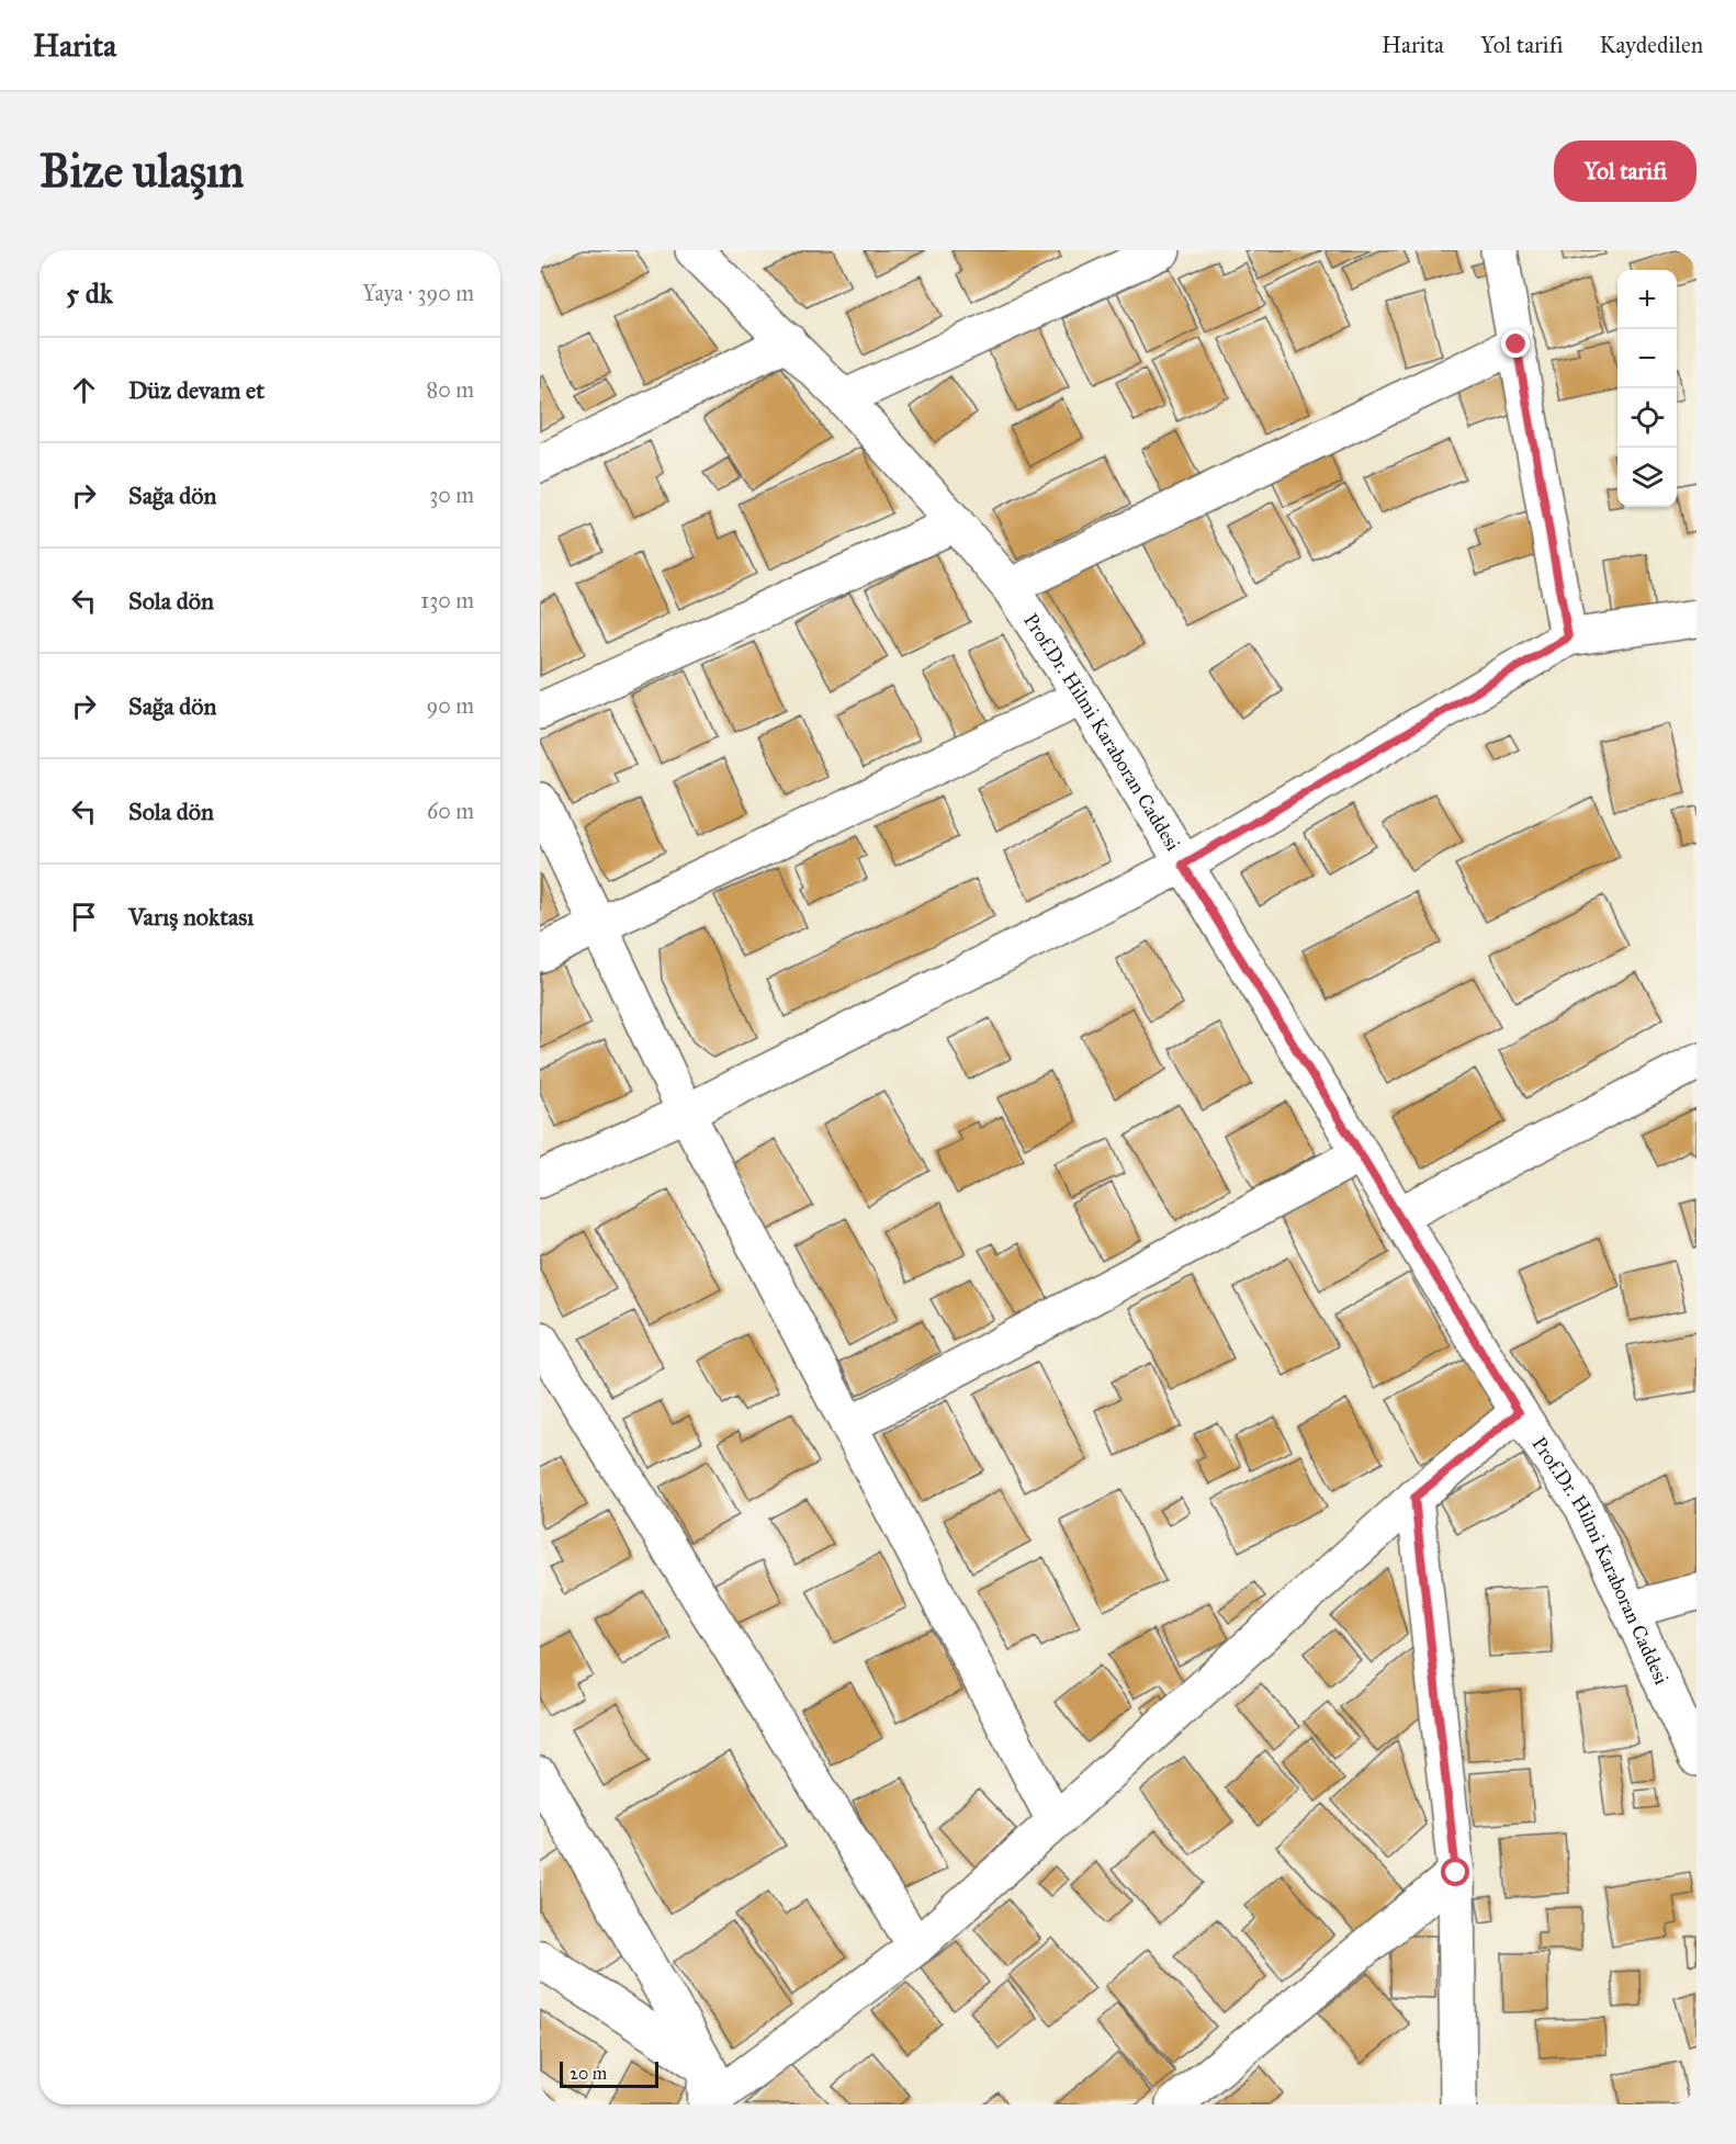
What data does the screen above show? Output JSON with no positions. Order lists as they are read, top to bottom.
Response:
{
  "streets": {
    "street": ["Prof.Dr. Hilmi Karaboran Caddesi"]
  },
  "scale_bar": "20 m",
  "page": {
    "header": "Harita",
    "nav": ["Harita", "Yol tarifi", "Kaydedilen"],
    "buttons": "Yol tarifi",
    "title": "Bize ulaşın",
    "heading": ["5 dk", "Yaya · 390 m"],
    "map_buttons": ["+", "−"],
    "list": [
      ["Düz devam et", "80 m"],
      ["Sağa dön", "30 m"],
      ["Sola dön", "130 m"],
      ["Sağa dön", "90 m"],
      ["Sola dön", "60 m"],
      "Varış noktası"
    ],
    "scale": "20 m"
  }
}
